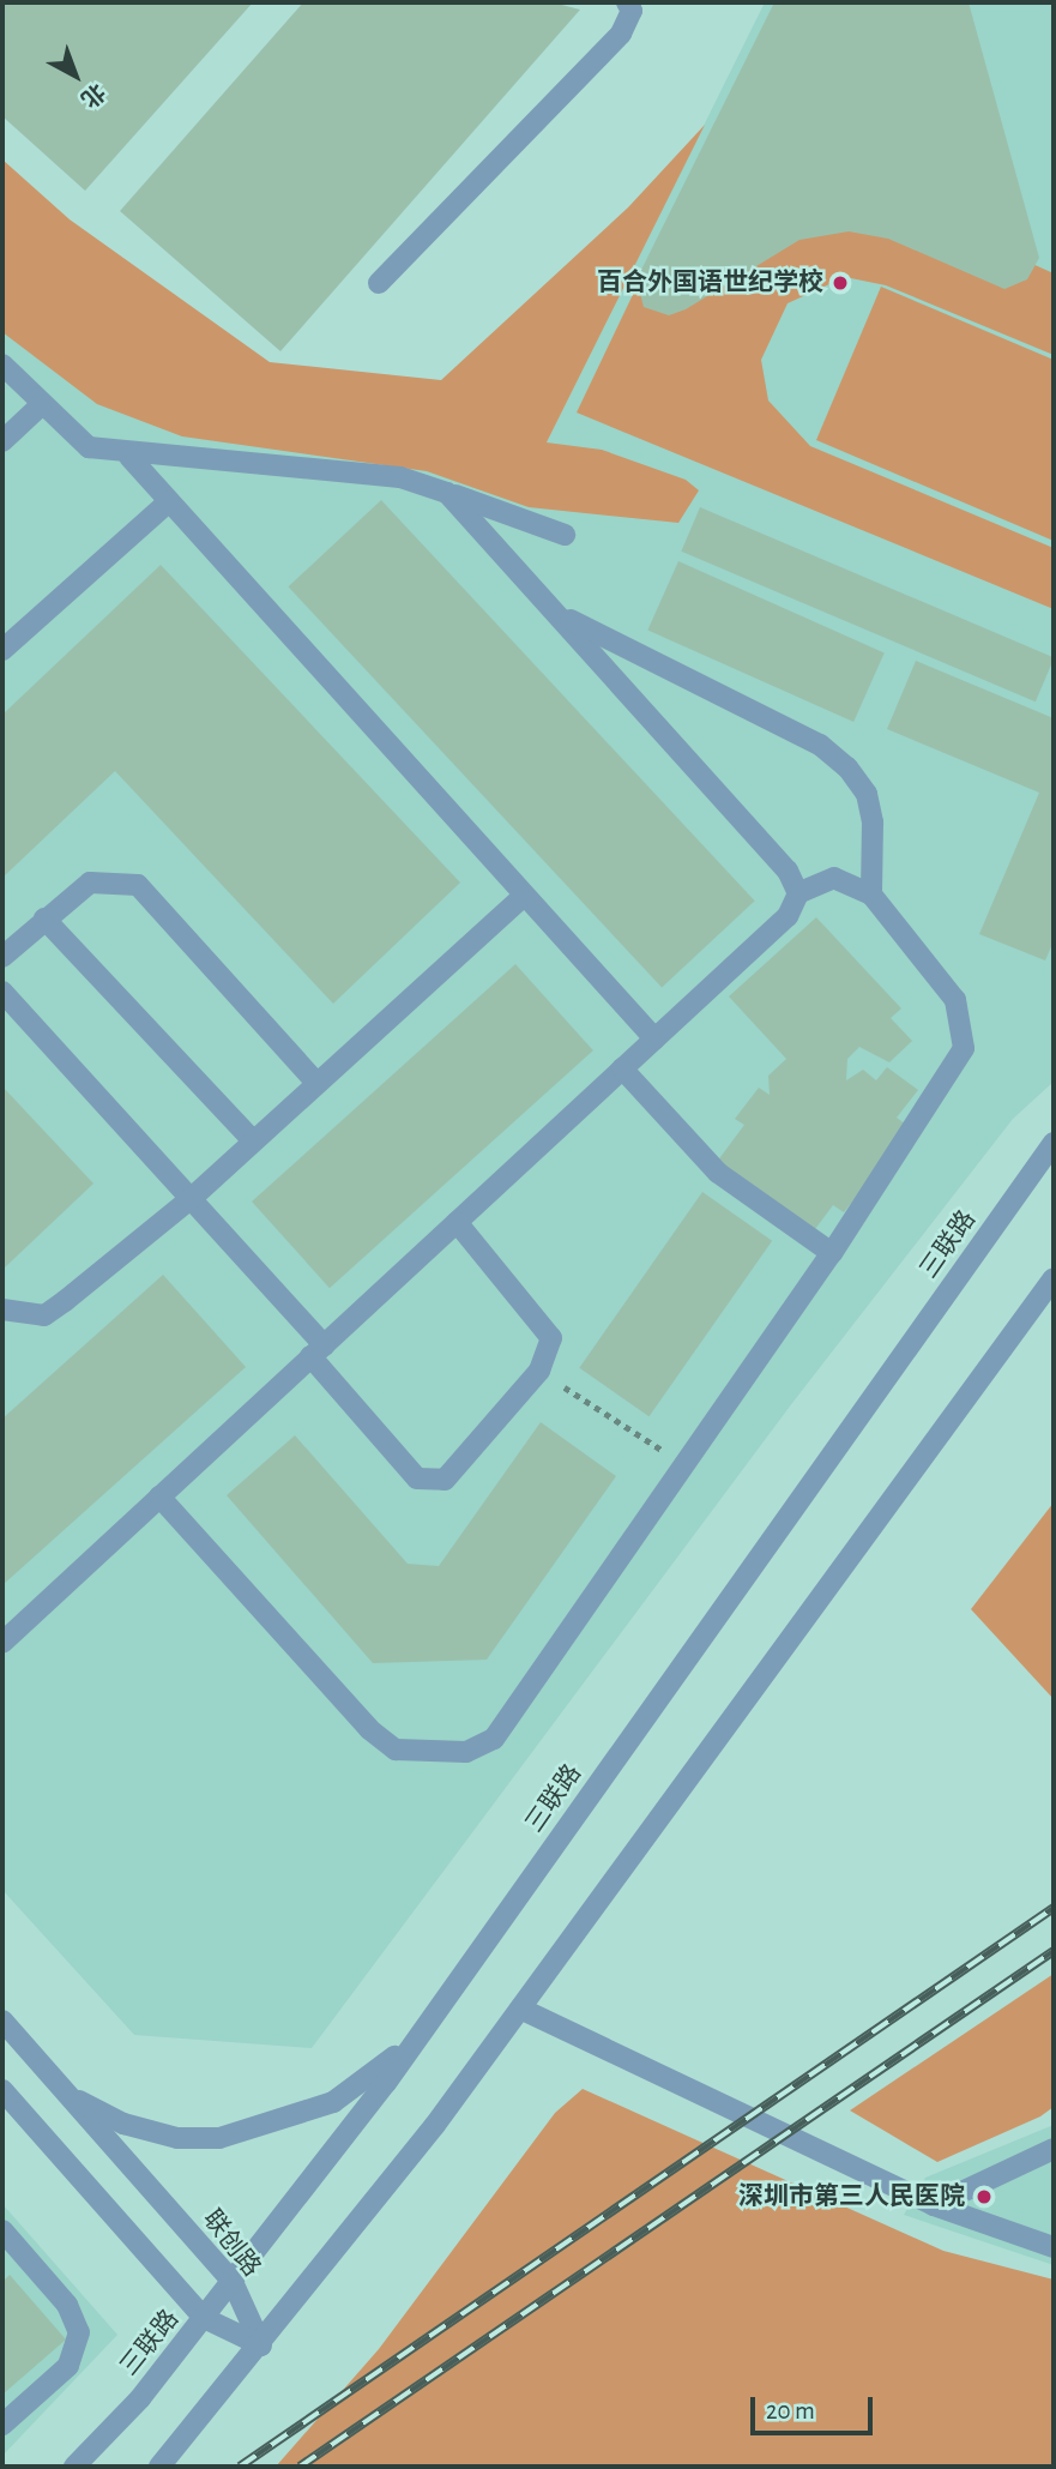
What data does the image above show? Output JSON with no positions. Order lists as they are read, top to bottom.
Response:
{
  "streets": {
    "street": ["三联路", "联创路"]
  },
  "crossings": [
    ["三联路", "联创路"]
  ],
  "places": ["百合外国语世纪学校", "深圳市第三人民医院"],
  "scale_bar": "20 m",
  "north": "bottom right"
}
